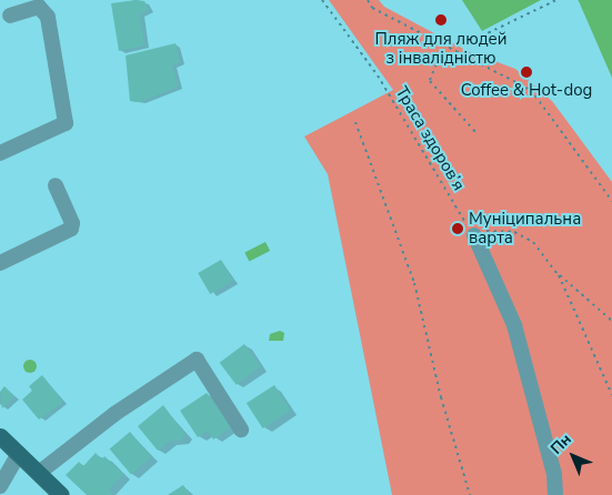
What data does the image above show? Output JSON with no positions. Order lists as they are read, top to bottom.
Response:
{
  "streets": {
    "path": ["Траса здоров’я"]
  },
  "places": ["Пляж для людей з інвалідністю", "Coffee & Hot-dog", "Муніципальна варта"],
  "north": "top left"
}
